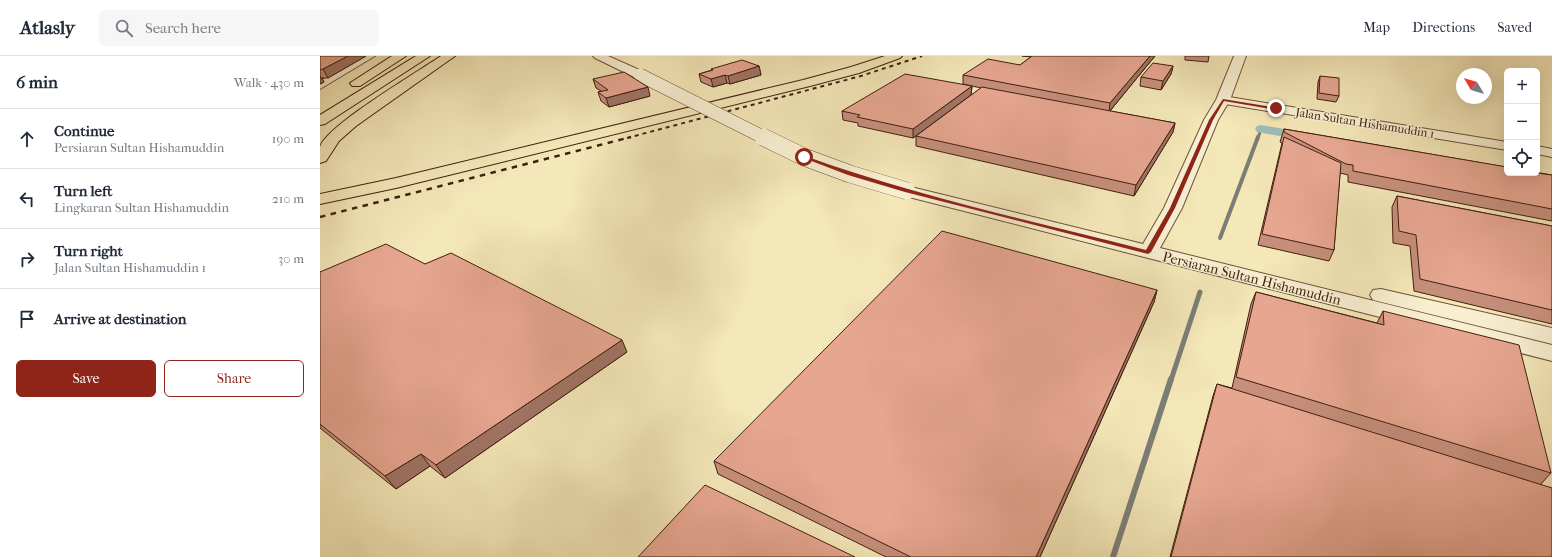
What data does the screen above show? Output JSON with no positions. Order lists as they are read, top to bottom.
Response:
{
  "streets": {
    "street": ["Jalan Sultan Hishamuddin 1", "Persiaran Sultan Hishamuddin"]
  },
  "north": "top left",
  "page": {
    "header": "Atlasly",
    "search": "Search here",
    "nav": ["Map", "Directions", "Saved"],
    "heading": ["6 min", "Walk · 430 m"],
    "map_buttons": ["+", "−"],
    "list": [
      ["Continue", "Persiaran Sultan Hishamuddin", "190 m"],
      ["Turn left", "Lingkaran Sultan Hishamuddin", "210 m"],
      ["Turn right", "Jalan Sultan Hishamuddin 1", "30 m"],
      "Arrive at destination"
    ],
    "buttons": ["Save", "Share"]
  }
}
